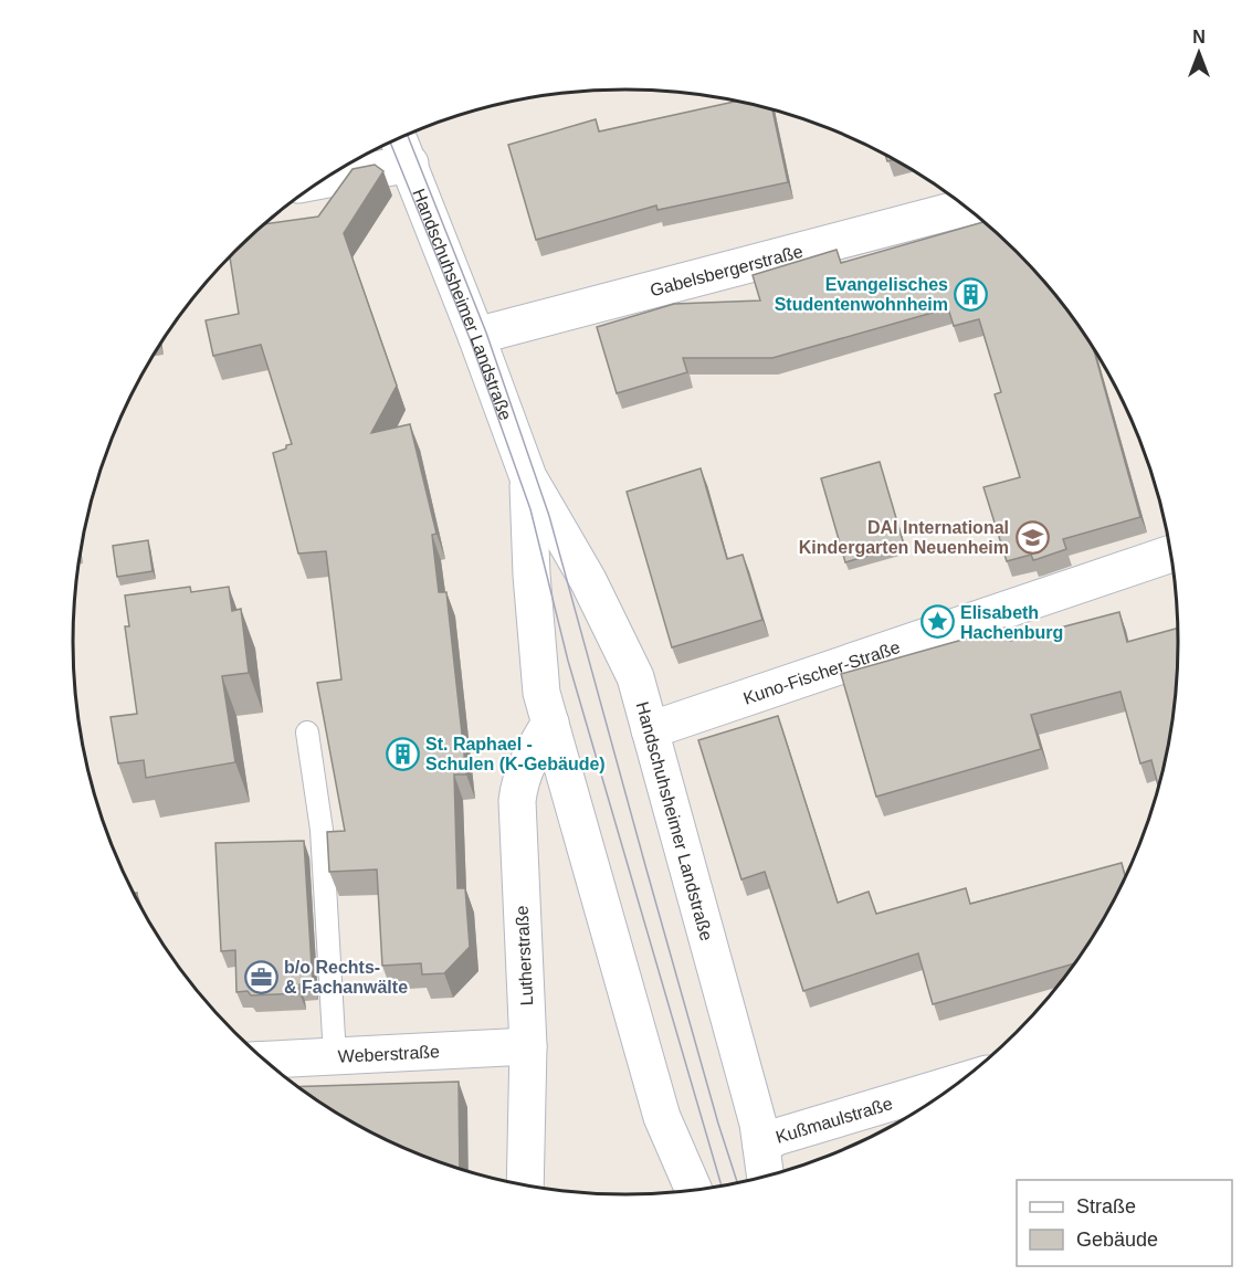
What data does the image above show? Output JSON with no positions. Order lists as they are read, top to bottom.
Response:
{
  "streets": {
    "street": [
      "Gabelsbergerstraße",
      "Handschuhsheimer Landstraße",
      "Kuno-Fischer-Straße",
      "Lutherstraße",
      "Weberstraße",
      "Kußmaulstraße"
    ]
  },
  "crossings": [
    ["Gabelsbergerstraße", "Handschuhsheimer Landstraße"],
    ["Handschuhsheimer Landstraße", "Kuno-Fischer-Straße"],
    ["Handschuhsheimer Landstraße", "Lutherstraße"],
    ["Handschuhsheimer Landstraße", "Kußmaulstraße"],
    ["Lutherstraße", "Weberstraße"]
  ],
  "places": {
    "building": ["Evangelisches Studentenwohnheim", "St. Raphael - Schulen (K-Gebäude)"],
    "school or university": ["DAI International Kindergarten Neuenheim"],
    "place": ["Elisabeth Hachenburg"],
    "office": ["b/o Rechts- & Fachanwälte"]
  },
  "legend": ["Straße", "Gebäude"],
  "north": "top"
}
